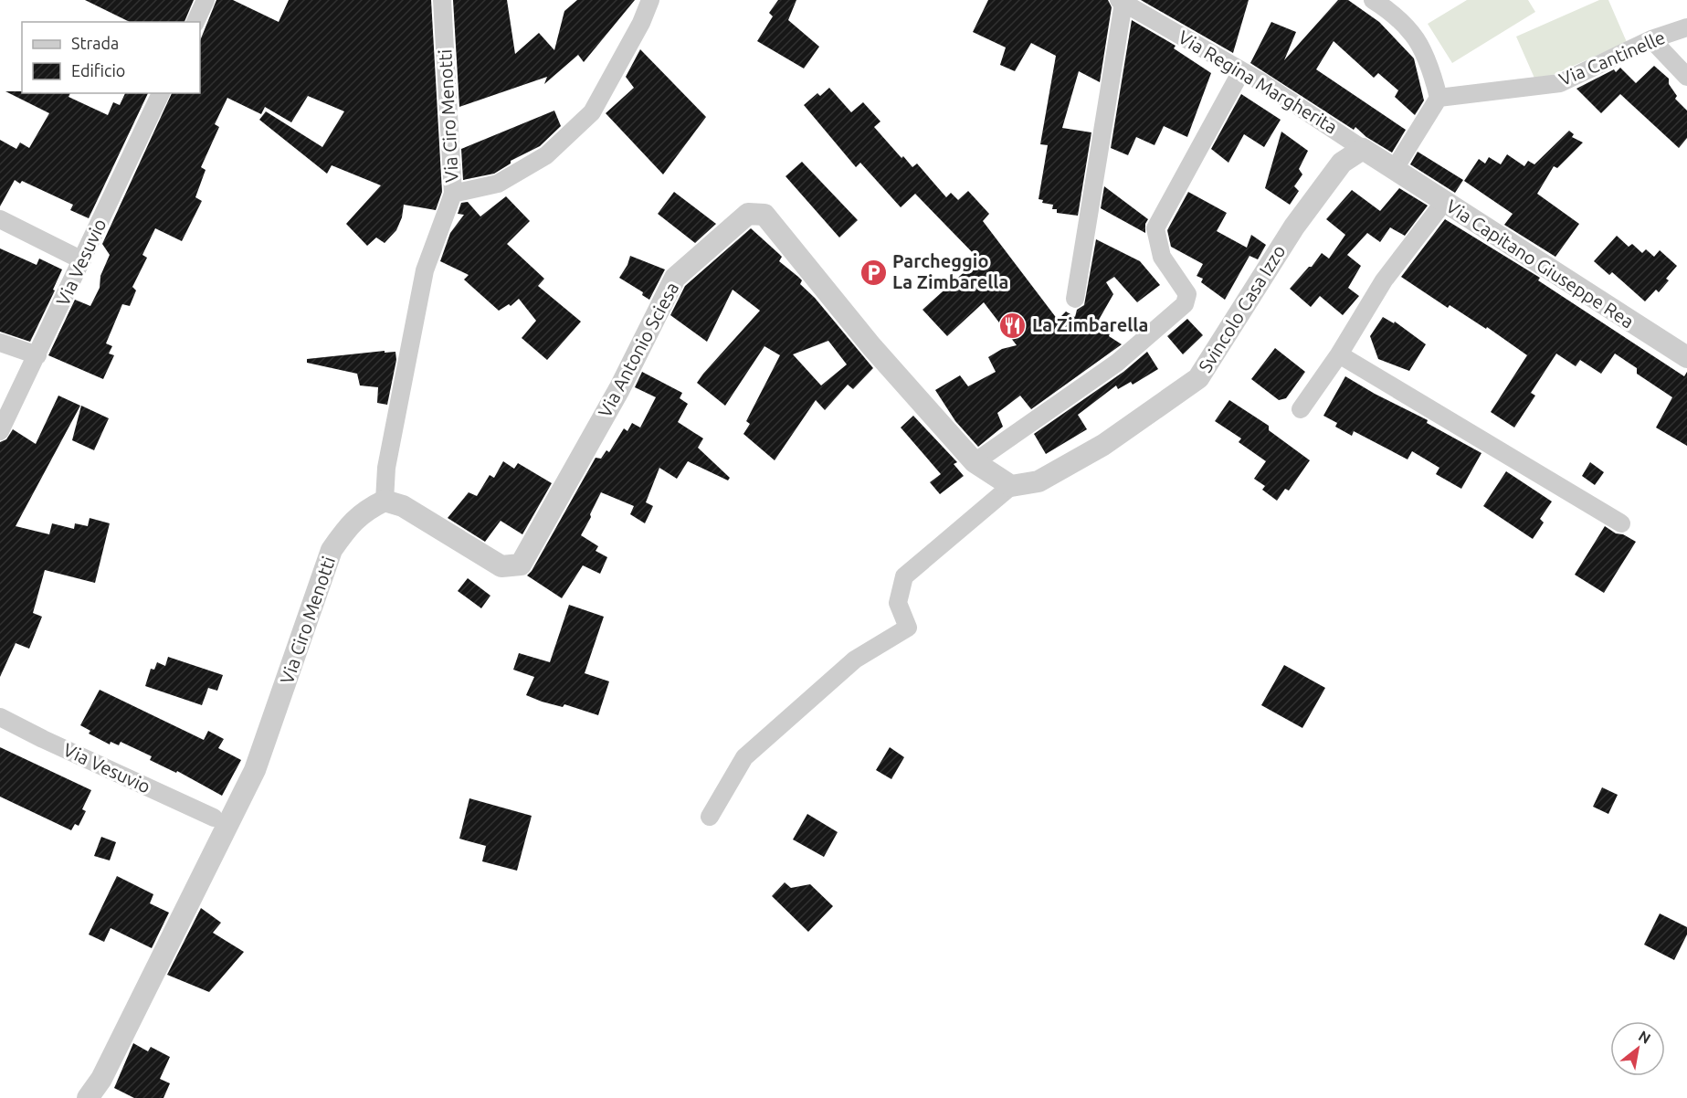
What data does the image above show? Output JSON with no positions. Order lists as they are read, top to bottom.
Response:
{
  "streets": {
    "street": [
      "Via Cantinelle",
      "Via Regina Margherita",
      "Via Ciro Menotti",
      "Via Vesuvio",
      "Via Capitano Giuseppe Rea",
      "Svincolo Casa Izzo",
      "Via Antonio Sciesa"
    ]
  },
  "crossings": [
    ["Via Regina Margherita", "Via Capitano Giuseppe Rea"],
    ["Via Regina Margherita", "Svincolo Casa Izzo"],
    ["Via Ciro Menotti", "Via Antonio Sciesa"],
    ["Svincolo Casa Izzo", "Via Antonio Sciesa"]
  ],
  "places": {
    "parking": ["Parcheggio La Zimbarella"],
    "restaurant": ["La Zimbarella"]
  },
  "legend": ["Strada", "Edificio"],
  "north": "top right"
}
